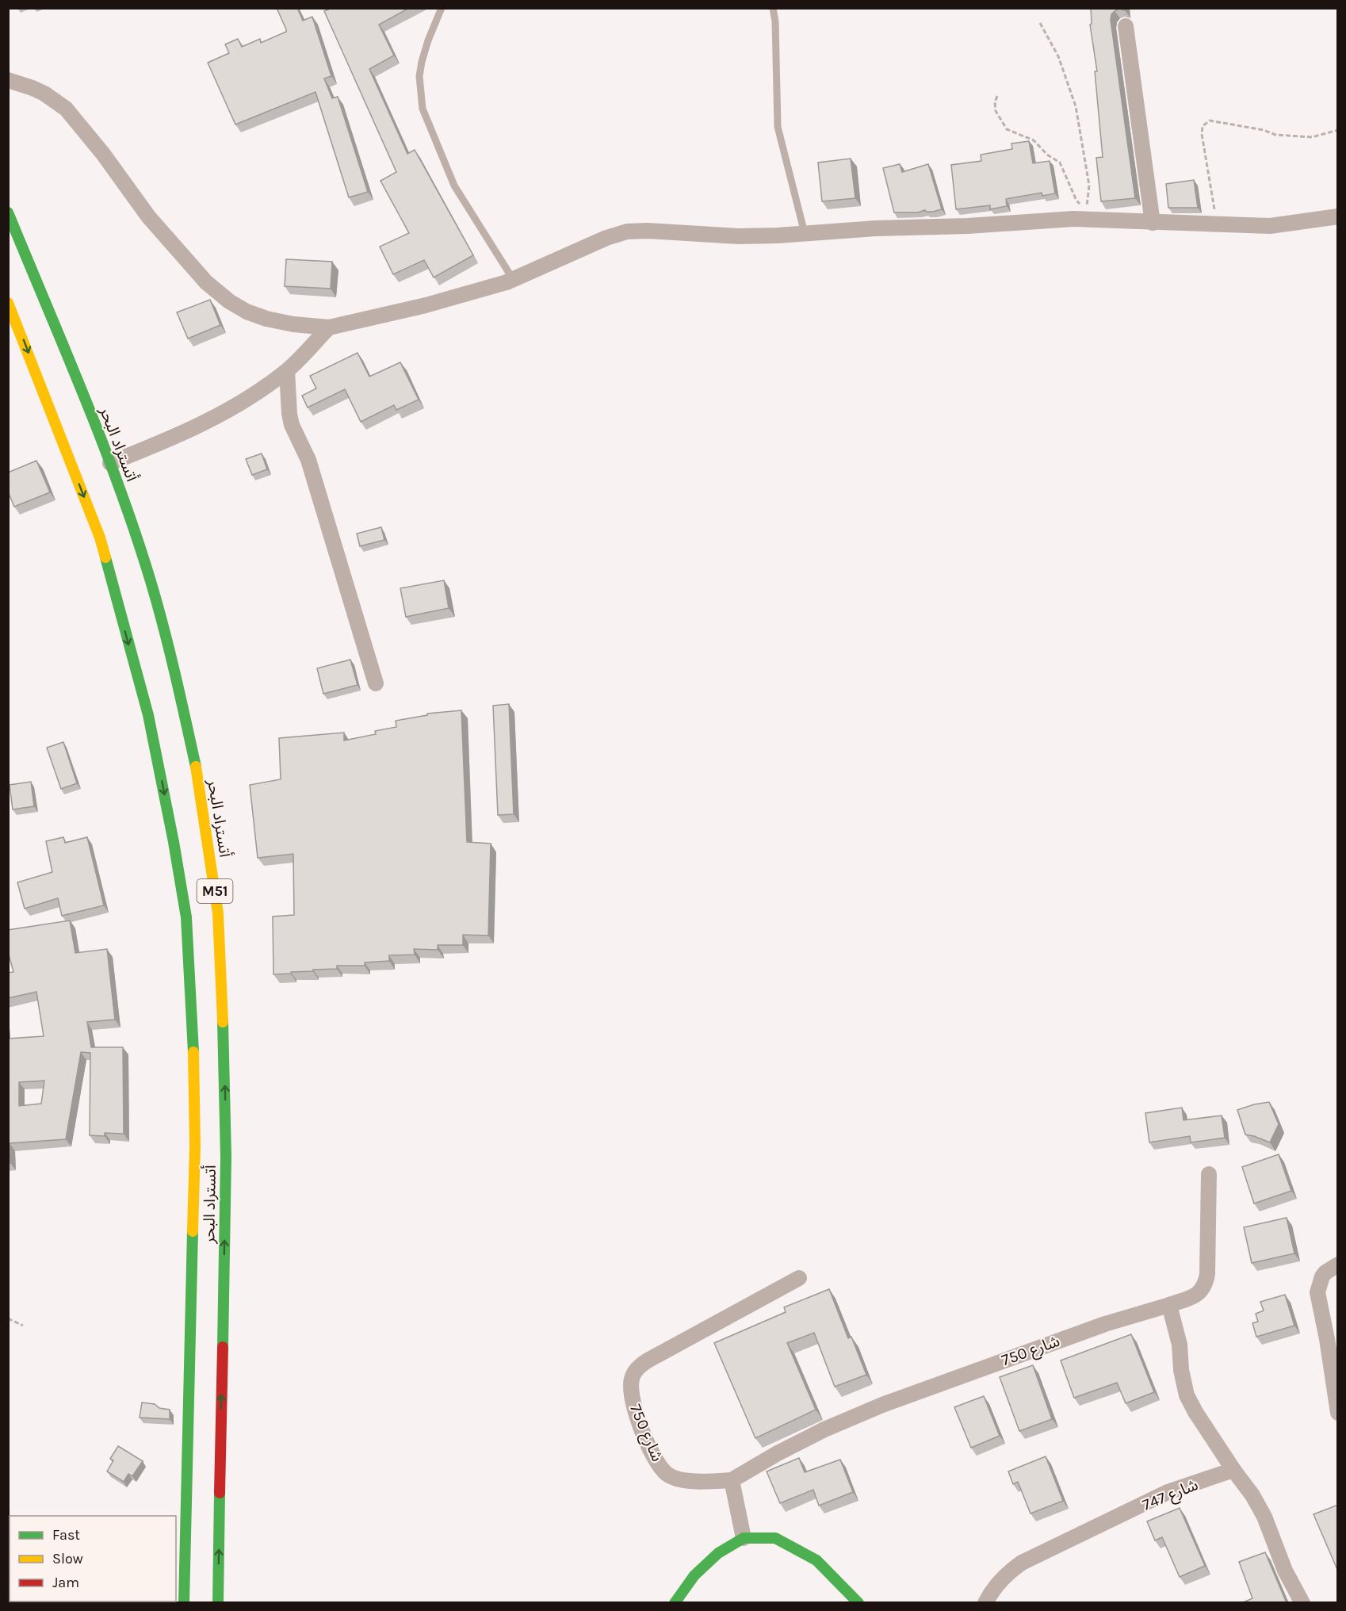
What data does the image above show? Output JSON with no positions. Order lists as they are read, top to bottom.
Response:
{
  "streets": {
    "main road": ["أتستراد البحر", "M51"],
    "street": ["شارع 750", "شارع 747"]
  },
  "legend": ["Fast", "Slow", "Jam"]
}
